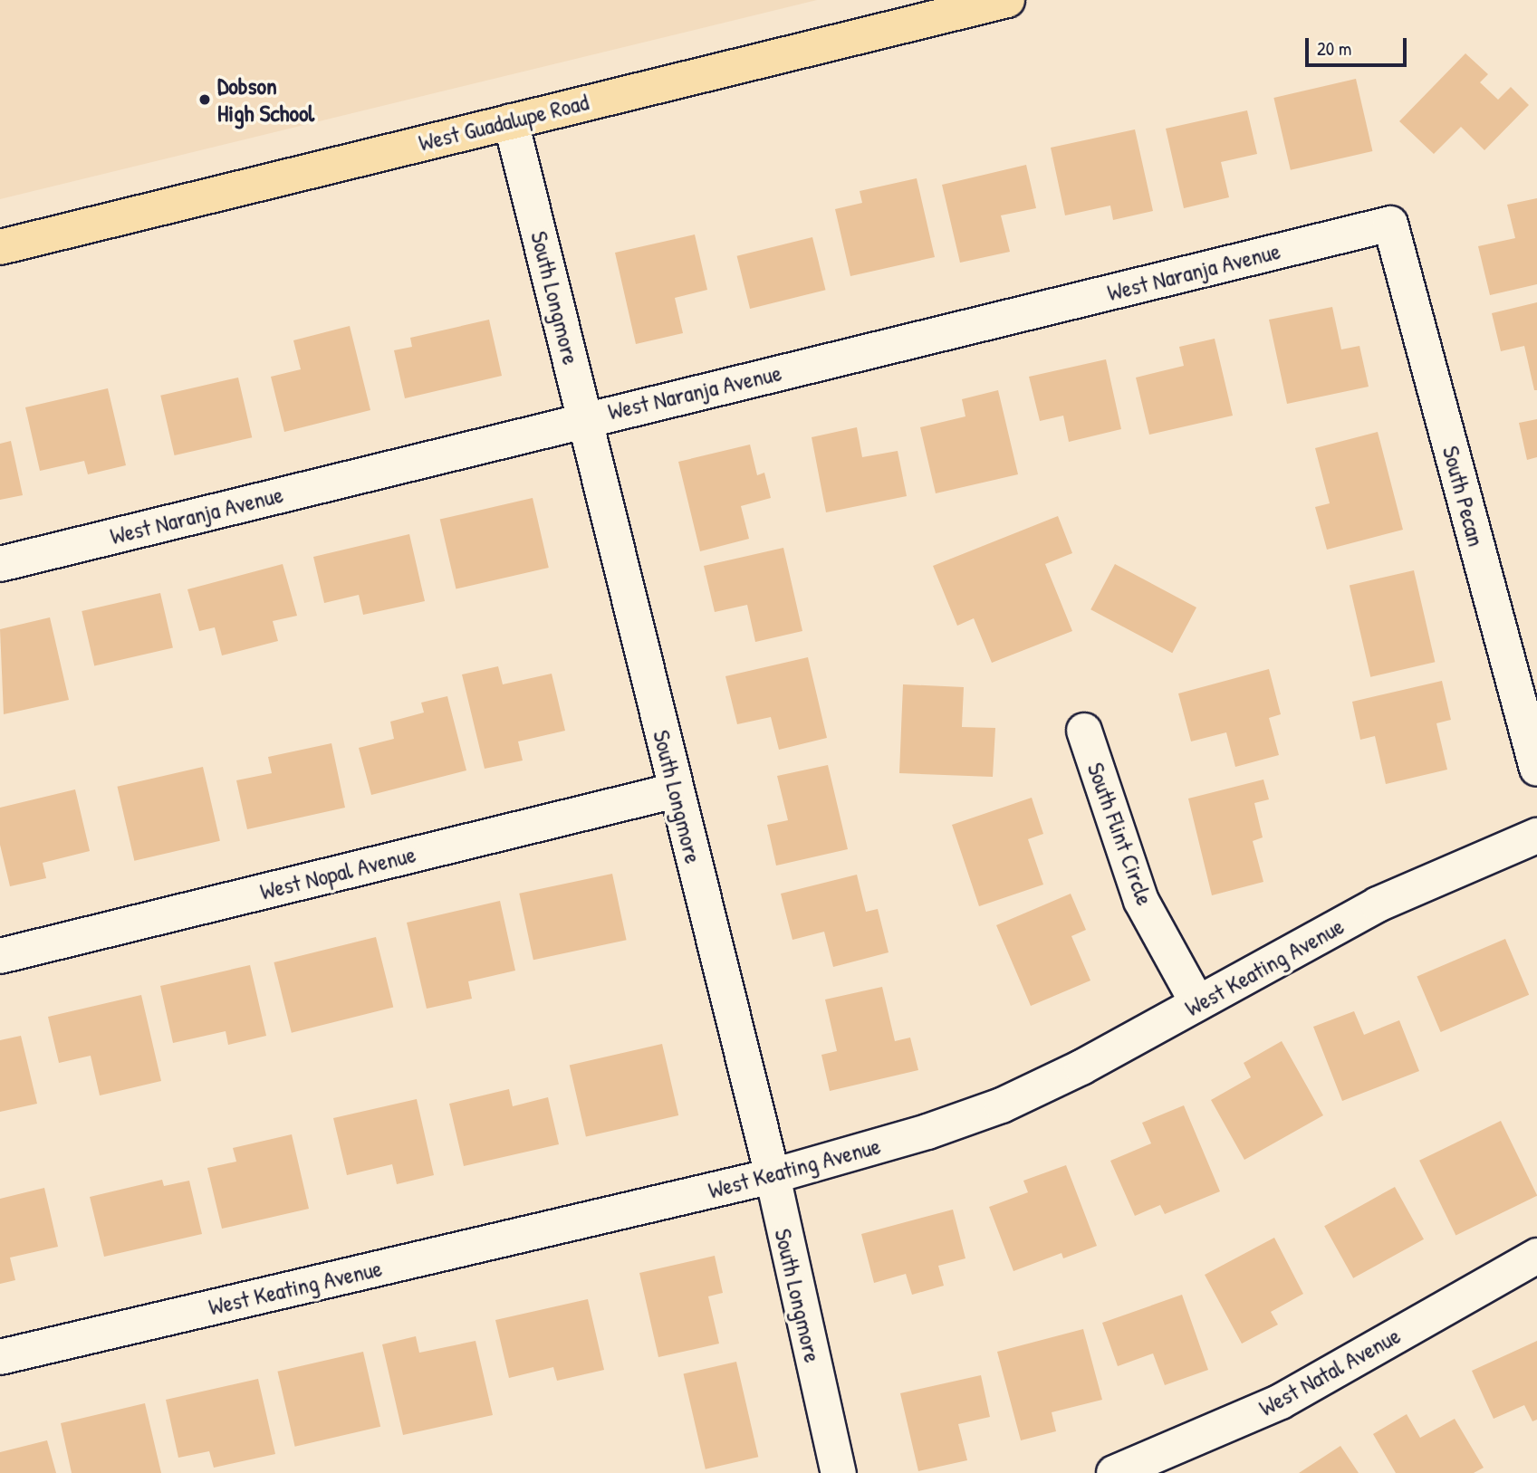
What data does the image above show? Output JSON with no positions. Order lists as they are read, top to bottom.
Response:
{
  "streets": {
    "main road": ["West Guadalupe Road"],
    "street": [
      "West Naranja Avenue",
      "South Longmore",
      "South Pecan",
      "South Flint Circle",
      "West Nopal Avenue",
      "West Keating Avenue",
      "West Natal Avenue"
    ]
  },
  "crossings": [
    ["West Guadalupe Road", "South Longmore"],
    ["West Naranja Avenue", "South Longmore"],
    ["West Naranja Avenue", "South Pecan"],
    ["South Longmore", "West Nopal Avenue"],
    ["South Longmore", "West Keating Avenue"],
    ["South Flint Circle", "West Keating Avenue"]
  ],
  "places": ["Dobson High School"],
  "scale_bar": "20 m"
}
